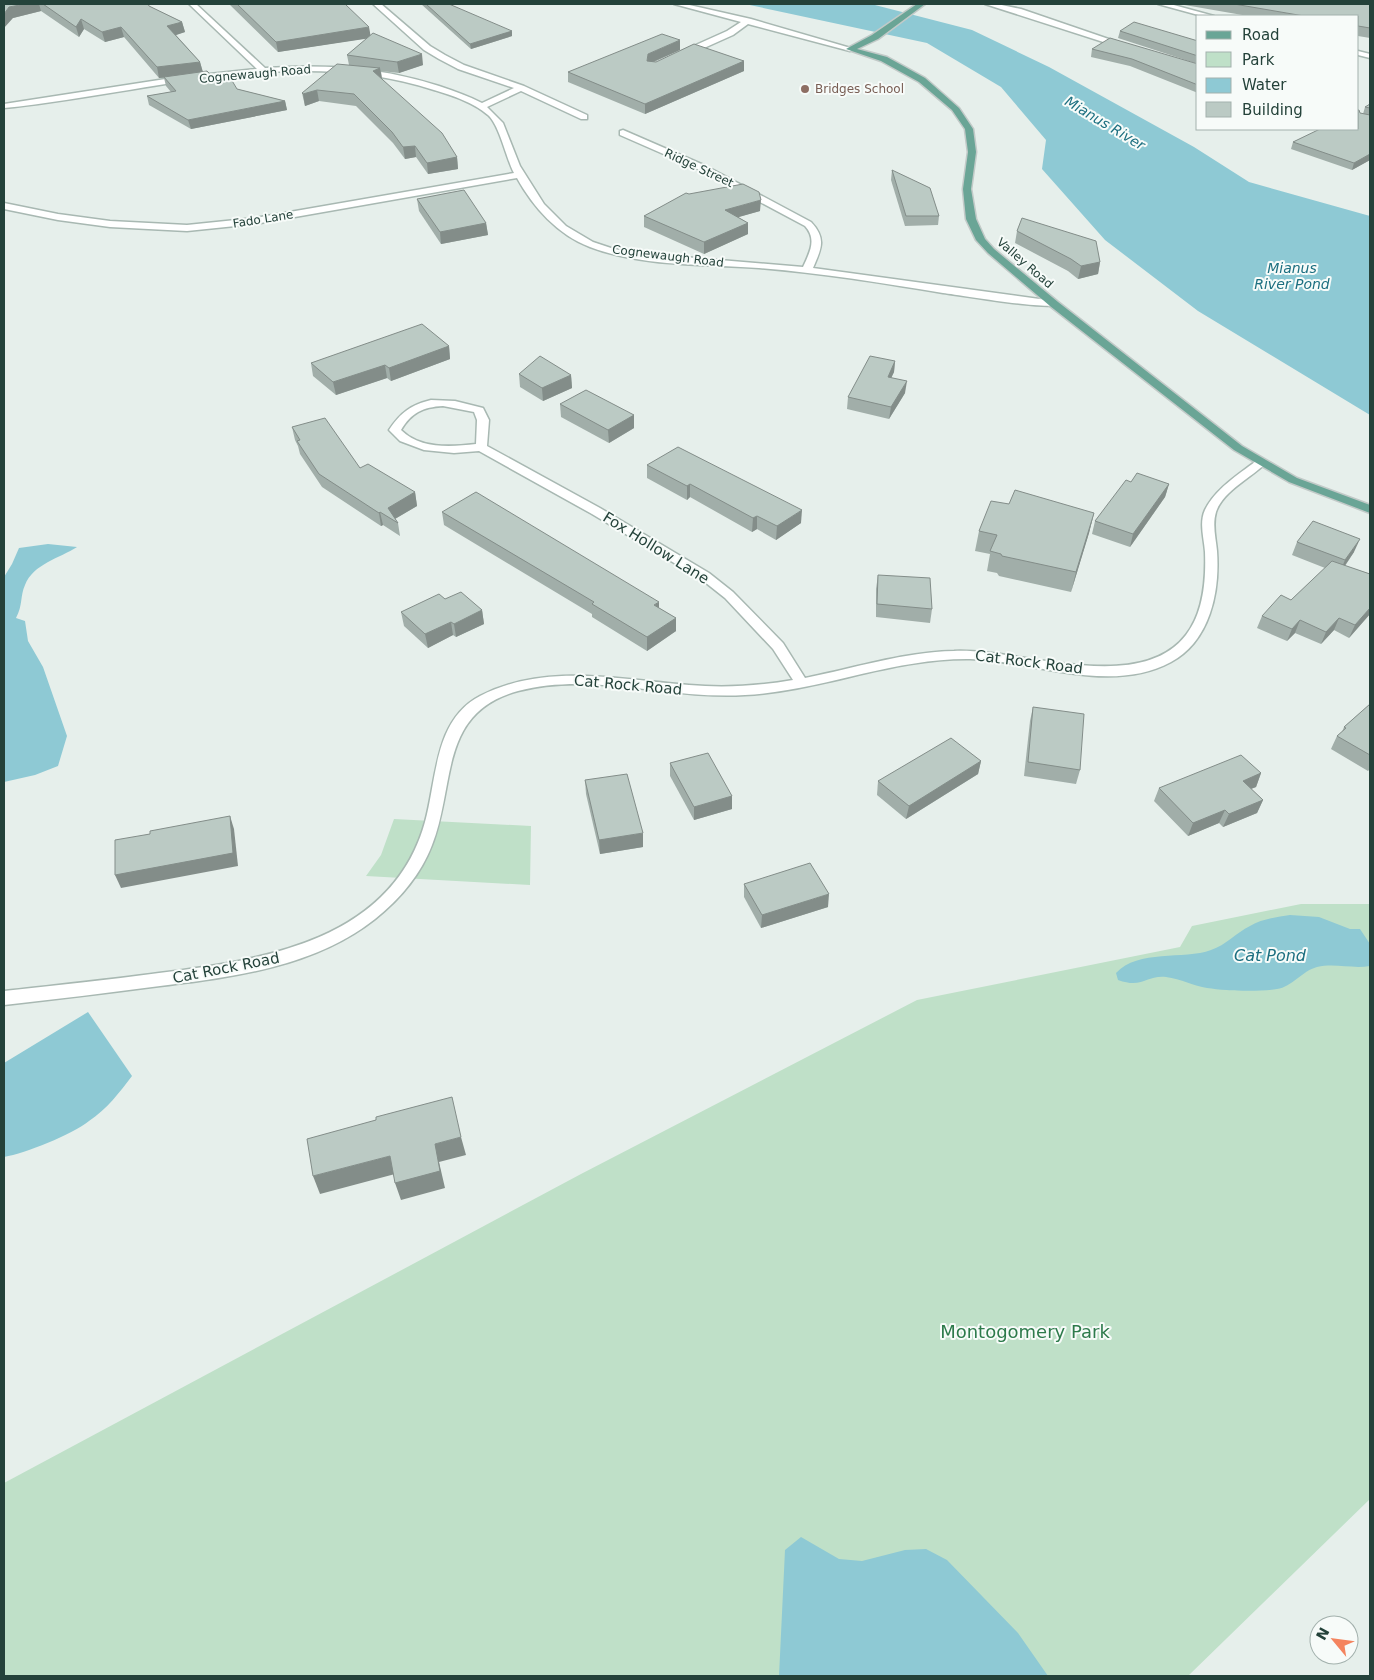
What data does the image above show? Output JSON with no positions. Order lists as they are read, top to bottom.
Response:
{
  "streets": {
    "main road": ["Valley Road"],
    "street": [
      "Cognewaugh Road",
      "Ridge Street",
      "Fado Lane",
      "Fox Hollow Lane",
      "Cat Rock Road"
    ]
  },
  "crossings": [
    ["Cognewaugh Road", "Ridge Street"],
    ["Cognewaugh Road", "Fado Lane"],
    ["Cognewaugh Road", "Valley Road"],
    ["Valley Road", "Cat Rock Road"],
    ["Fox Hollow Lane", "Cat Rock Road"]
  ],
  "water": ["Mianus River", "Mianus River Pond", "Cat Pond"],
  "parks": ["Montogomery Park"],
  "places": ["Bridges School"],
  "legend": [
    "Road",
    "Park",
    "Water",
    "Building"
  ],
  "north": "top left"
}
